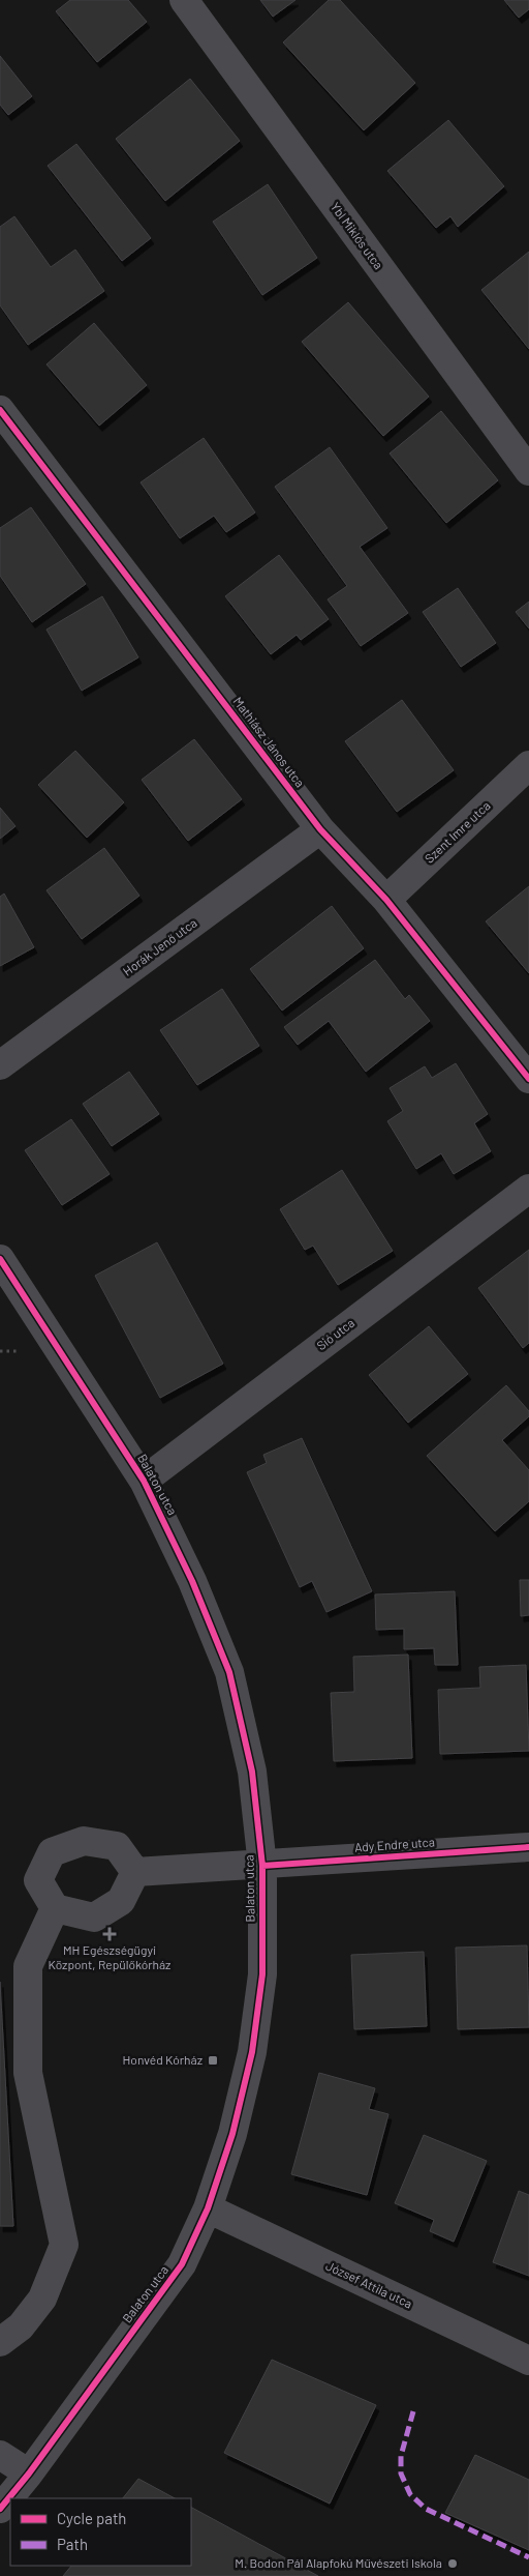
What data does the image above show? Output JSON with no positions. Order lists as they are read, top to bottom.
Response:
{
  "streets": {
    "street": [
      "Ybl Miklós utca",
      "Mathiász János utca",
      "Szent Imre utca",
      "Horák Jenő utca",
      "Sió utca",
      "Balaton utca",
      "Ady Endre utca",
      "József Attila utca"
    ]
  },
  "crossings": [
    ["Mathiász János utca", "Szent Imre utca"],
    ["Mathiász János utca", "Horák Jenő utca"],
    ["Sió utca", "Balaton utca"],
    ["Balaton utca", "Ady Endre utca"],
    ["Balaton utca", "József Attila utca"]
  ],
  "places": {
    "health": ["MH Egészségügyi Központ, Repülőkórház"],
    "transit": ["Honvéd Kórház"],
    "other": ["M. Bodon Pál Alapfokú Művészeti Iskola"]
  },
  "legend": ["Cycle path", "Path"]
}
